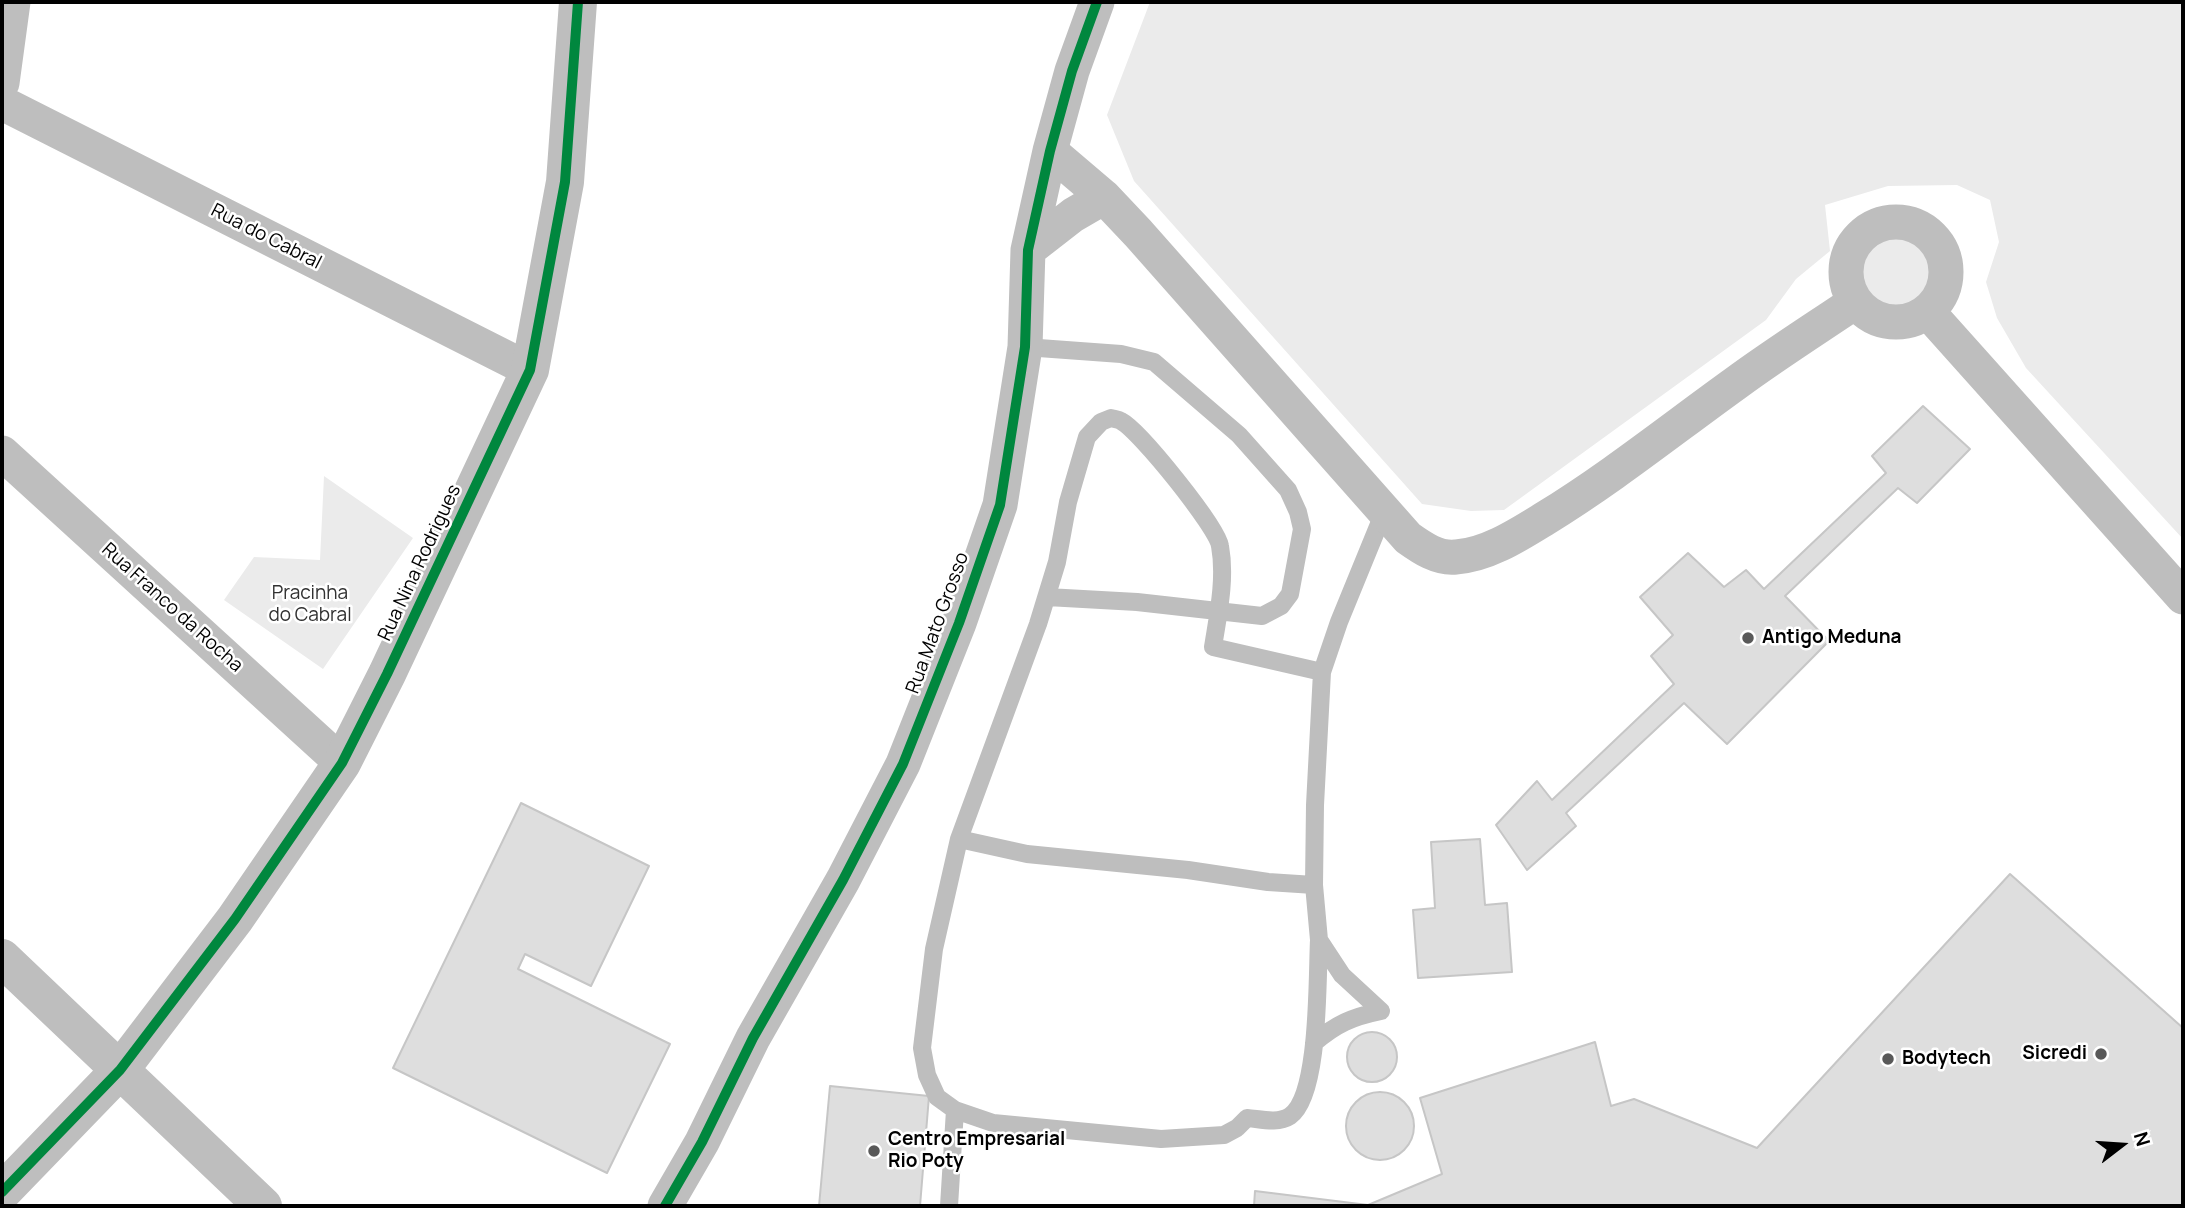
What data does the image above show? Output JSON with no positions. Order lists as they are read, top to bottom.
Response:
{
  "streets": {
    "street": [
      "Rua do Cabral",
      "Rua Nina Rodrigues",
      "Rua Franco da Rocha",
      "Rua Mato Grosso"
    ]
  },
  "crossings": [
    ["Rua do Cabral", "Rua Nina Rodrigues"],
    ["Rua Nina Rodrigues", "Rua Franco da Rocha"]
  ],
  "parks": ["Pracinha do Cabral"],
  "places": [
    "Antigo Meduna",
    "Sicredi",
    "Bodytech",
    "Centro Empresarial Rio Poty"
  ],
  "north": "right"
}
